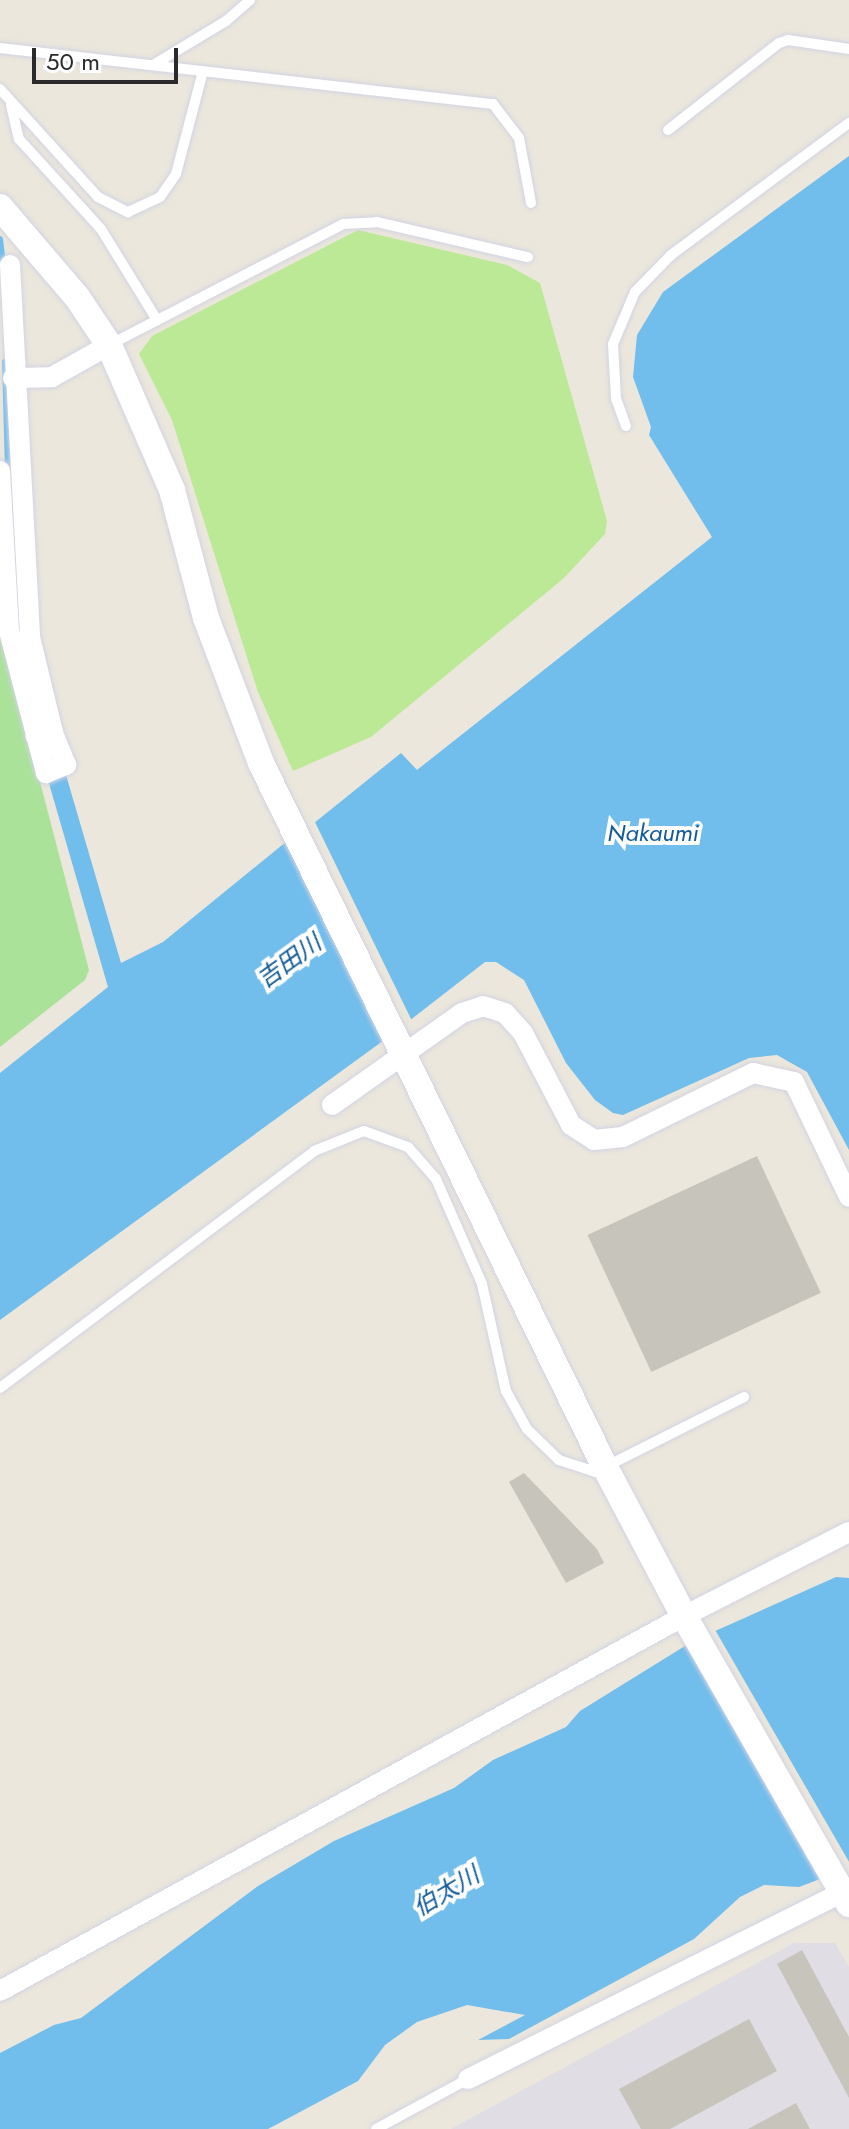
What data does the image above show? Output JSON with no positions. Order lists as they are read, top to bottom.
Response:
{
  "water": ["Nakaumi", "吉田川", "伯太川"],
  "scale_bar": "50 m"
}
